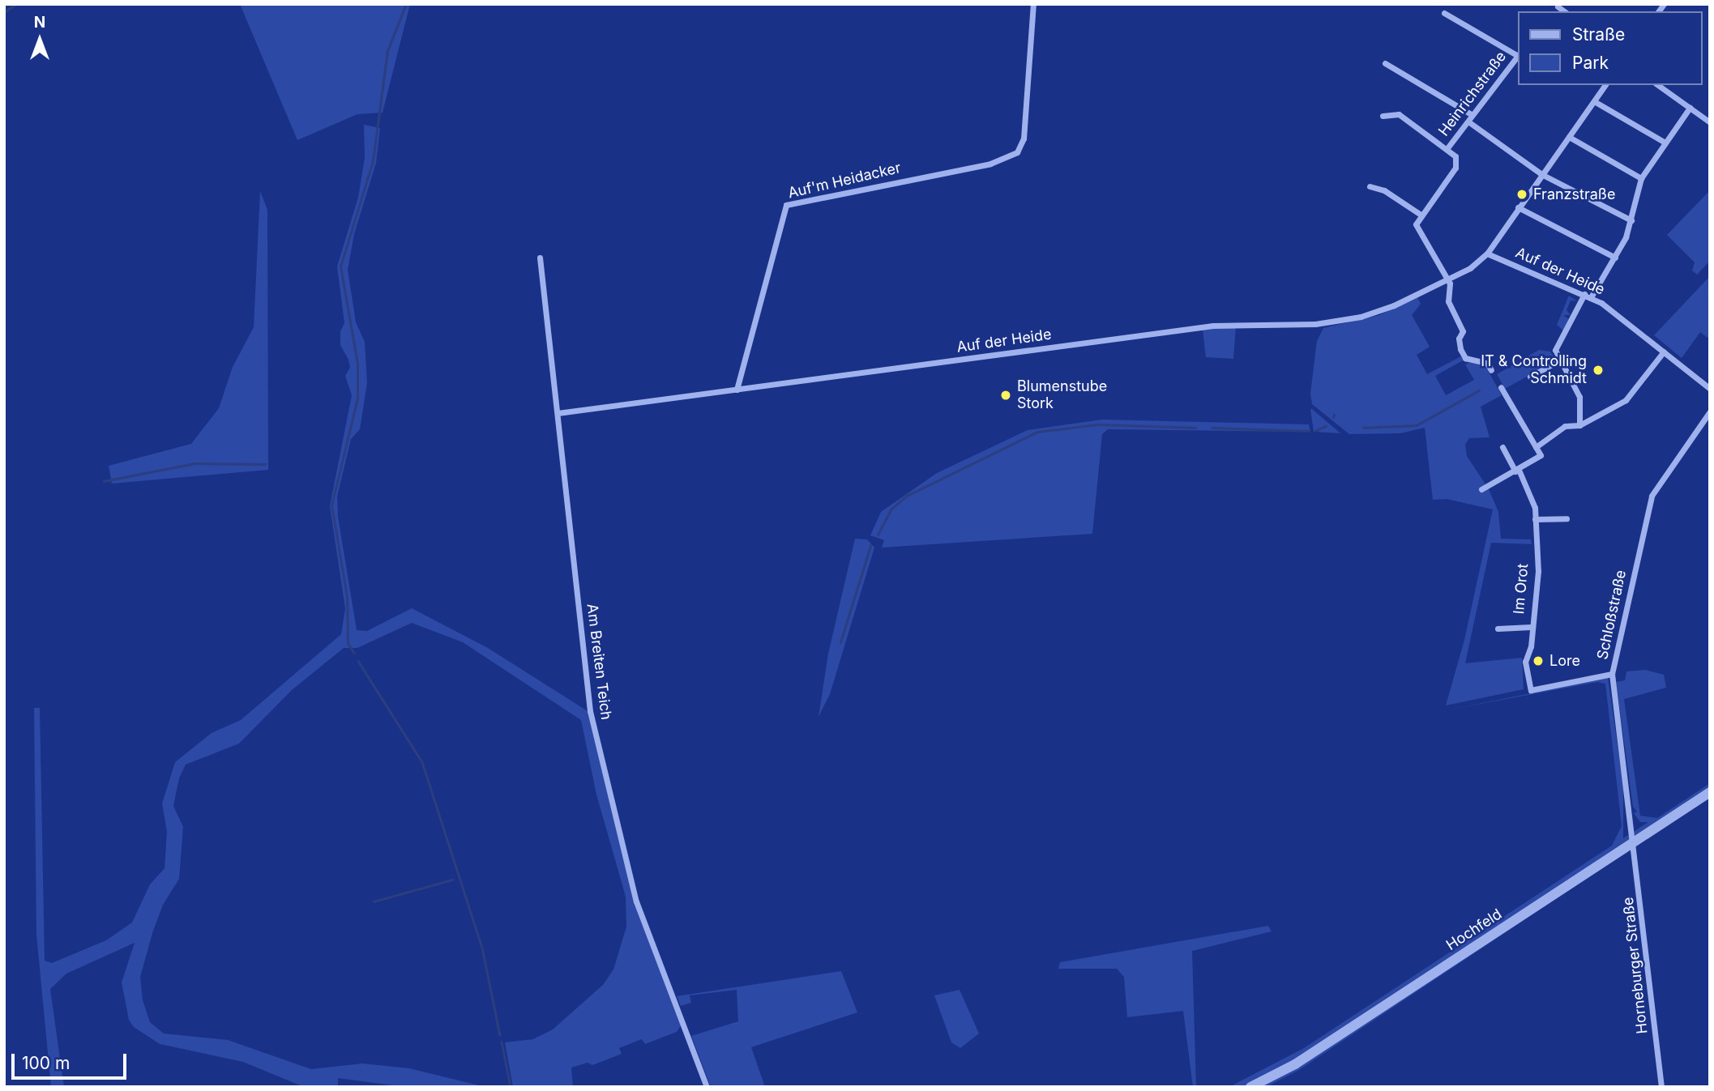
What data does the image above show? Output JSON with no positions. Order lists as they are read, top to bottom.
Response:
{
  "streets": {
    "street": [
      "Heinrichstraße",
      "Auf'm Heidacker",
      "Auf der Heide",
      "Im Orot",
      "Schloßstraße",
      "Am Breiten Teich",
      "Hochfeld",
      "Horneburger Straße"
    ]
  },
  "crossings": [
    ["Auf'm Heidacker", "Auf der Heide"],
    ["Auf der Heide", "Am Breiten Teich"],
    ["Im Orot", "Schloßstraße"],
    ["Schloßstraße", "Hochfeld"],
    ["Schloßstraße", "Horneburger Straße"],
    ["Hochfeld", "Horneburger Straße"]
  ],
  "places": [
    "Franzstraße",
    "IT & Controlling Schmidt",
    "Blumenstube Stork",
    "Lore"
  ],
  "legend": ["Straße", "Park"],
  "scale_bar": "100 m",
  "north": "top"
}
